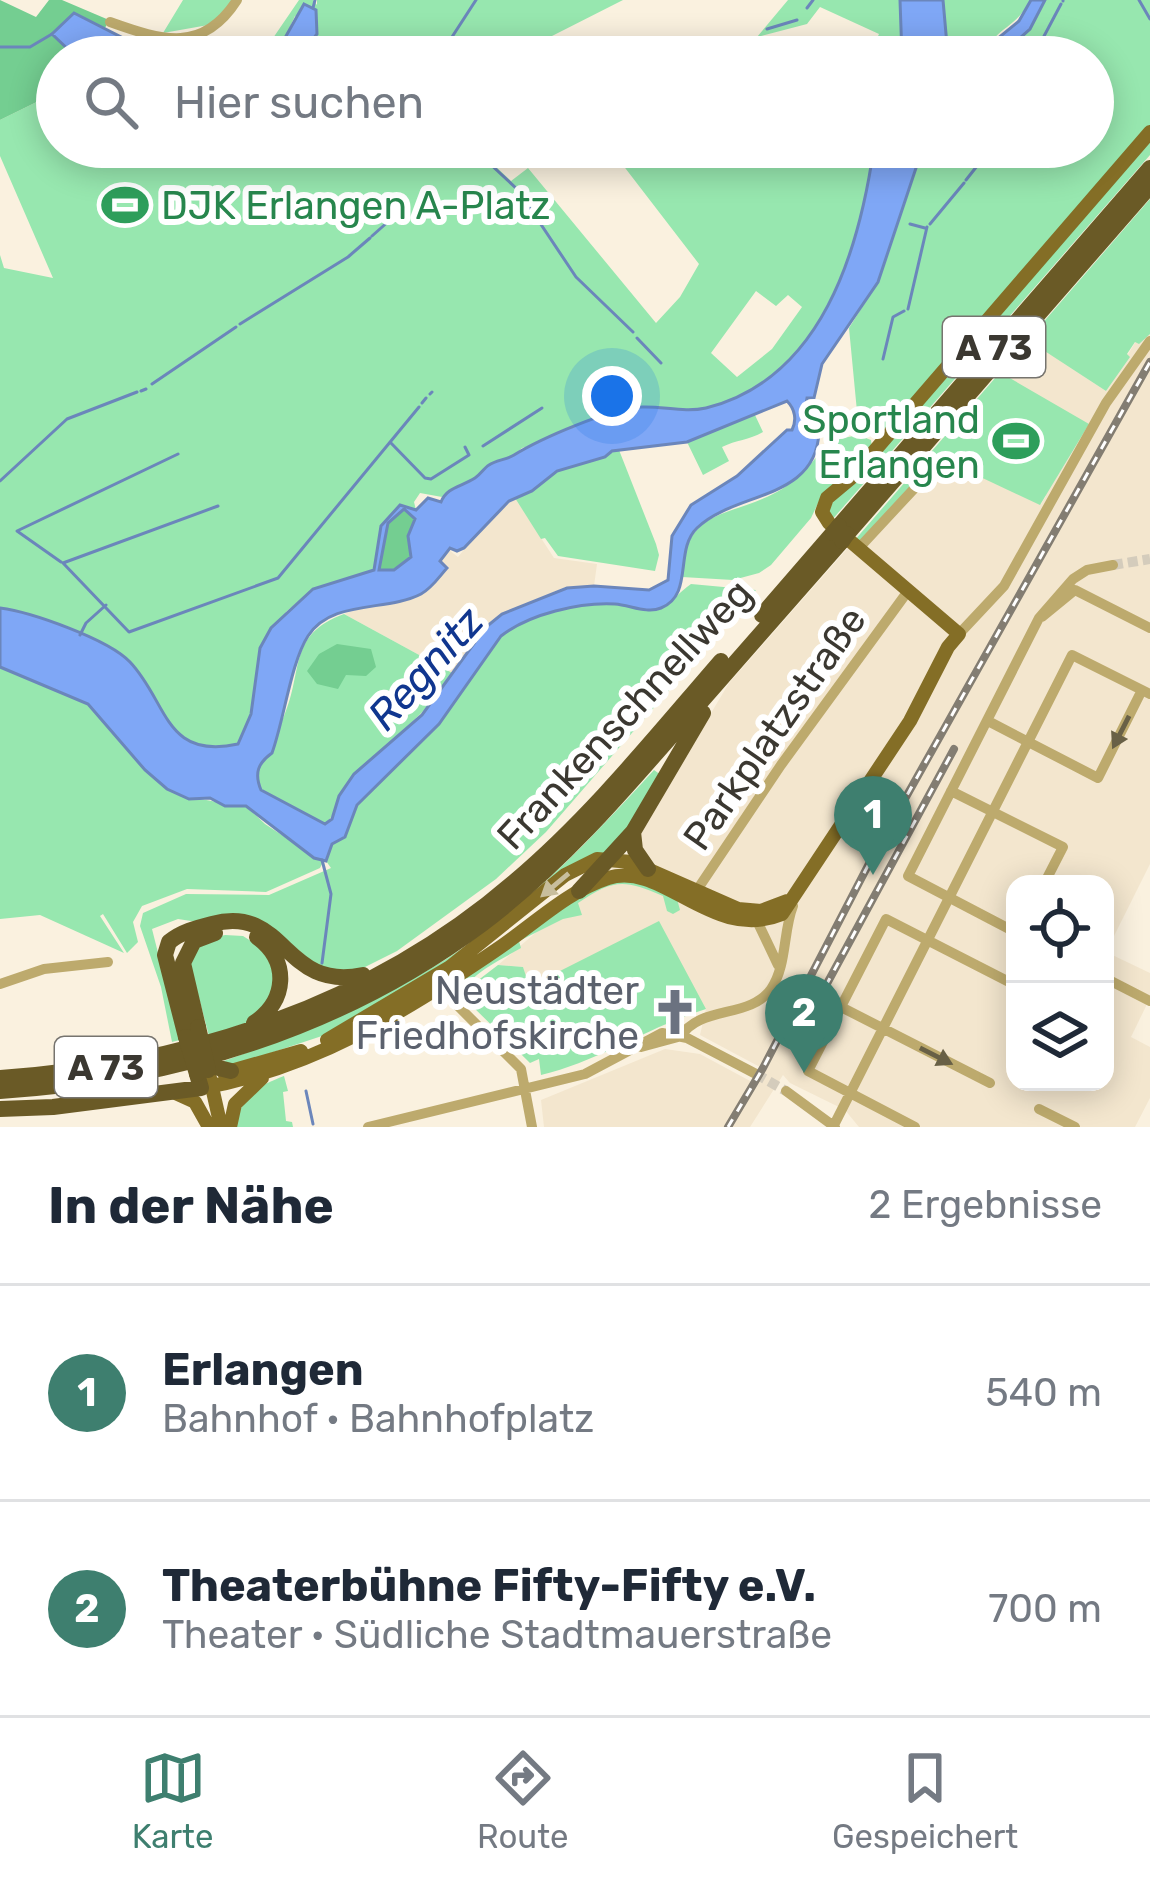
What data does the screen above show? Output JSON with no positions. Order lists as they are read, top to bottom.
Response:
{
  "streets": {
    "highway": ["A 73", "Frankenschnellweg"],
    "street": ["Parkplatzstraße"]
  },
  "water": ["Regnitz"],
  "places": {
    "sports": ["DJK Erlangen A-Platz", "Sportland Erlangen"],
    "church": ["Neustädter Friedhofskirche"]
  },
  "page": {
    "search": "Hier suchen",
    "pins": ["1", "2"],
    "heading": ["In der Nähe", "2 Ergebnisse"],
    "list": [
      {
        "mark": "1",
        "name": "Erlangen",
        "note": "Bahnhof · Bahnhofplatz",
        "value": "540 m"
      },
      {
        "mark": "2",
        "name": "Theaterbühne Fifty-Fifty e.V.",
        "note": "Theater · Südliche Stadtmauerstraße",
        "value": "700 m"
      }
    ],
    "nav": ["Karte", "Route", "Gespeichert"]
  }
}
